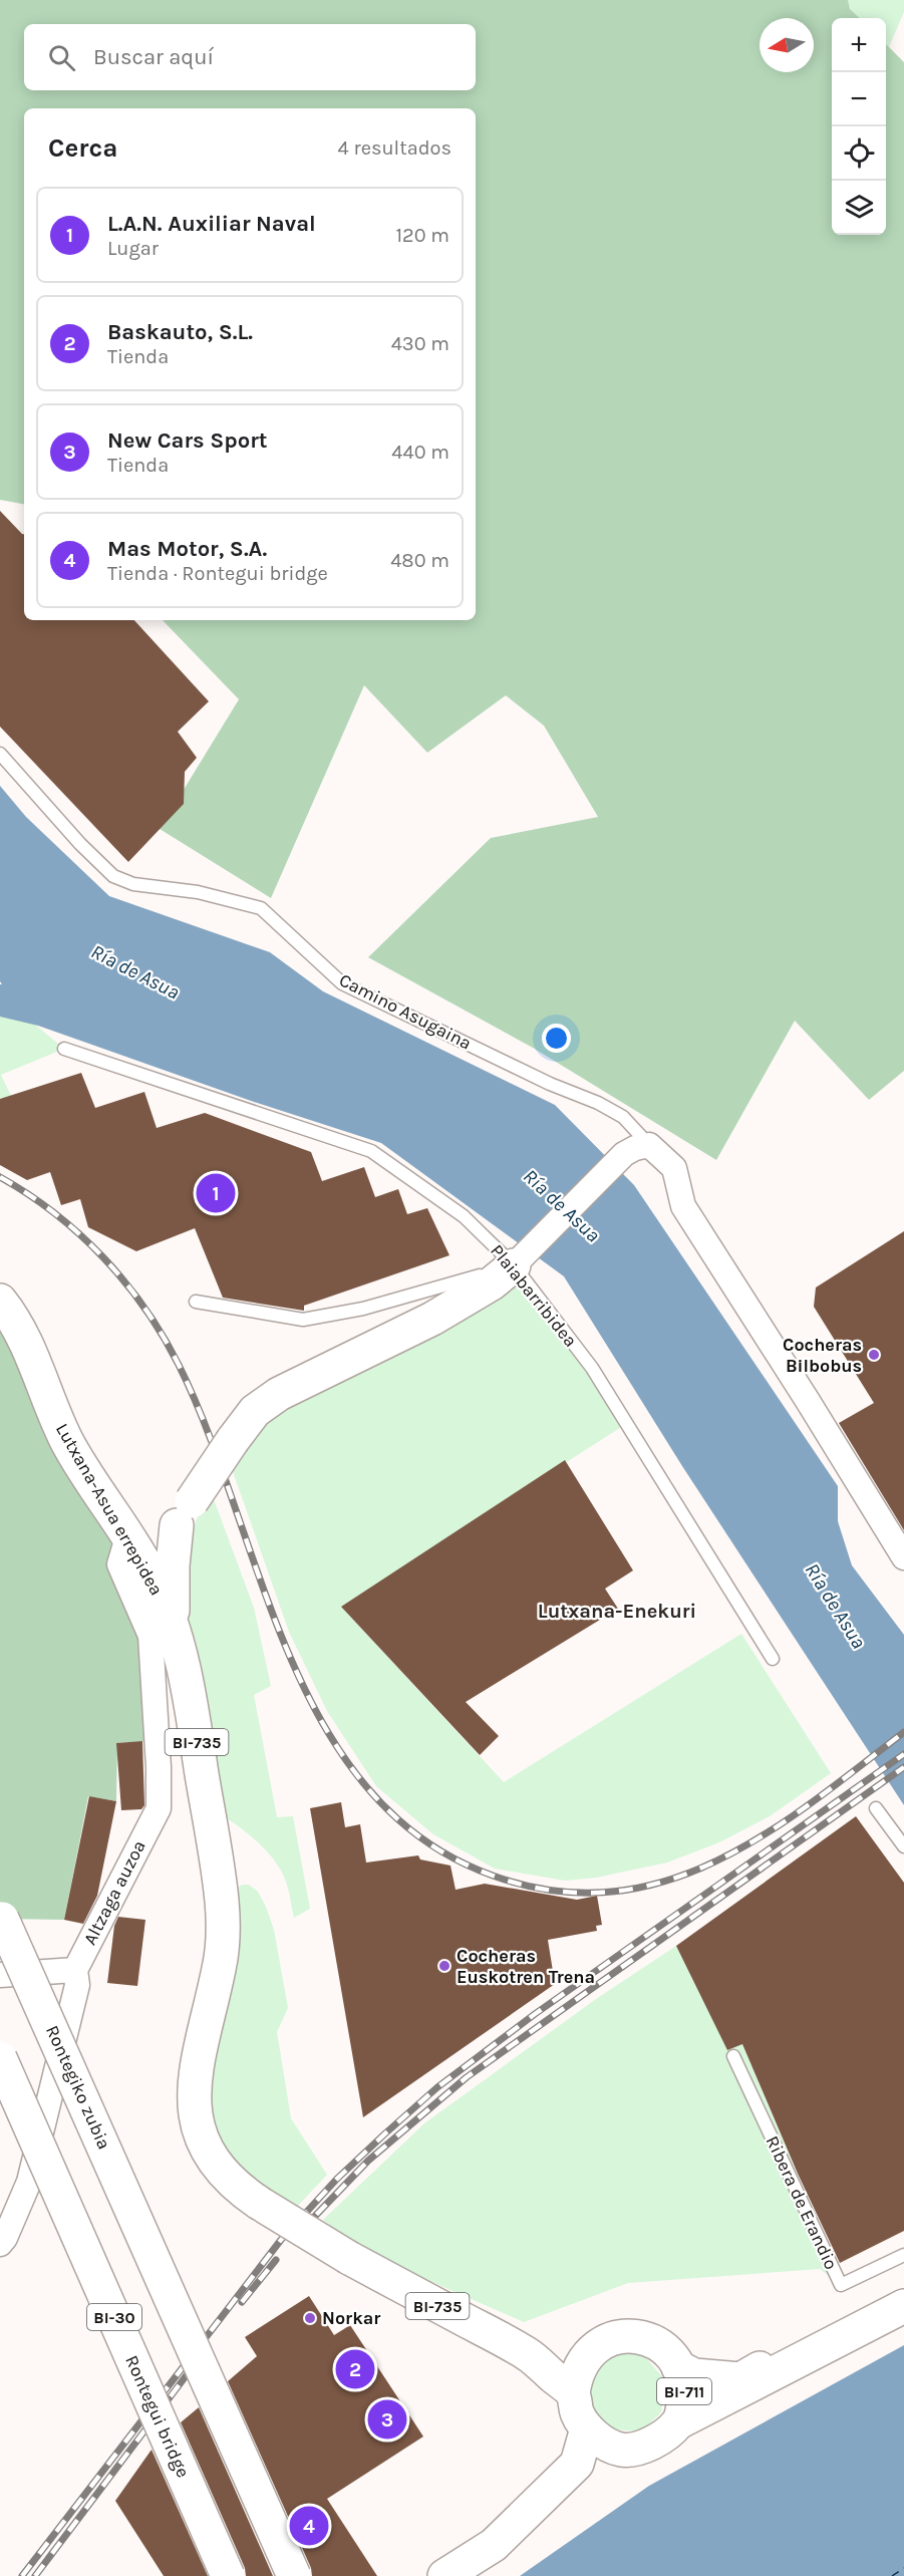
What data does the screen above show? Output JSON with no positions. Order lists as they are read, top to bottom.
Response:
{
  "streets": {
    "main road": [
      "Lutxana-Asua errepidea",
      "BI-735",
      "Rontegiko zubia",
      "BI-30",
      "BI-711",
      "Rontegui bridge"
    ],
    "street": ["Altzaga auzoa"],
    "lane": ["Camino Asugaina", "Plaiabarribidea", "Ribera de Erandio"]
  },
  "crossings": [
    ["Lutxana-Asua errepidea", "Altzaga auzoa"]
  ],
  "districts": ["Lutxana-Enekuri"],
  "water": ["Ría de Asua"],
  "places": ["Cocheras Bilbobus", "Cocheras Euskotren Trena", "Norkar"],
  "north": "left",
  "page": {
    "map_buttons": ["+", "−"],
    "search": "Buscar aquí",
    "heading": ["Cerca", "4 resultados"],
    "list": [
      {
        "mark": "1",
        "name": "L.A.N. Auxiliar Naval",
        "note": "Lugar",
        "value": "120 m"
      },
      {
        "mark": "2",
        "name": "Baskauto, S.L.",
        "note": "Tienda",
        "value": "430 m"
      },
      {
        "mark": "3",
        "name": "New Cars Sport",
        "note": "Tienda",
        "value": "440 m"
      },
      {
        "mark": "4",
        "name": "Mas Motor, S.A.",
        "note": "Tienda · Rontegui bridge",
        "value": "480 m"
      }
    ],
    "pins": [
      "1",
      "2",
      "3",
      "4"
    ]
  }
}
